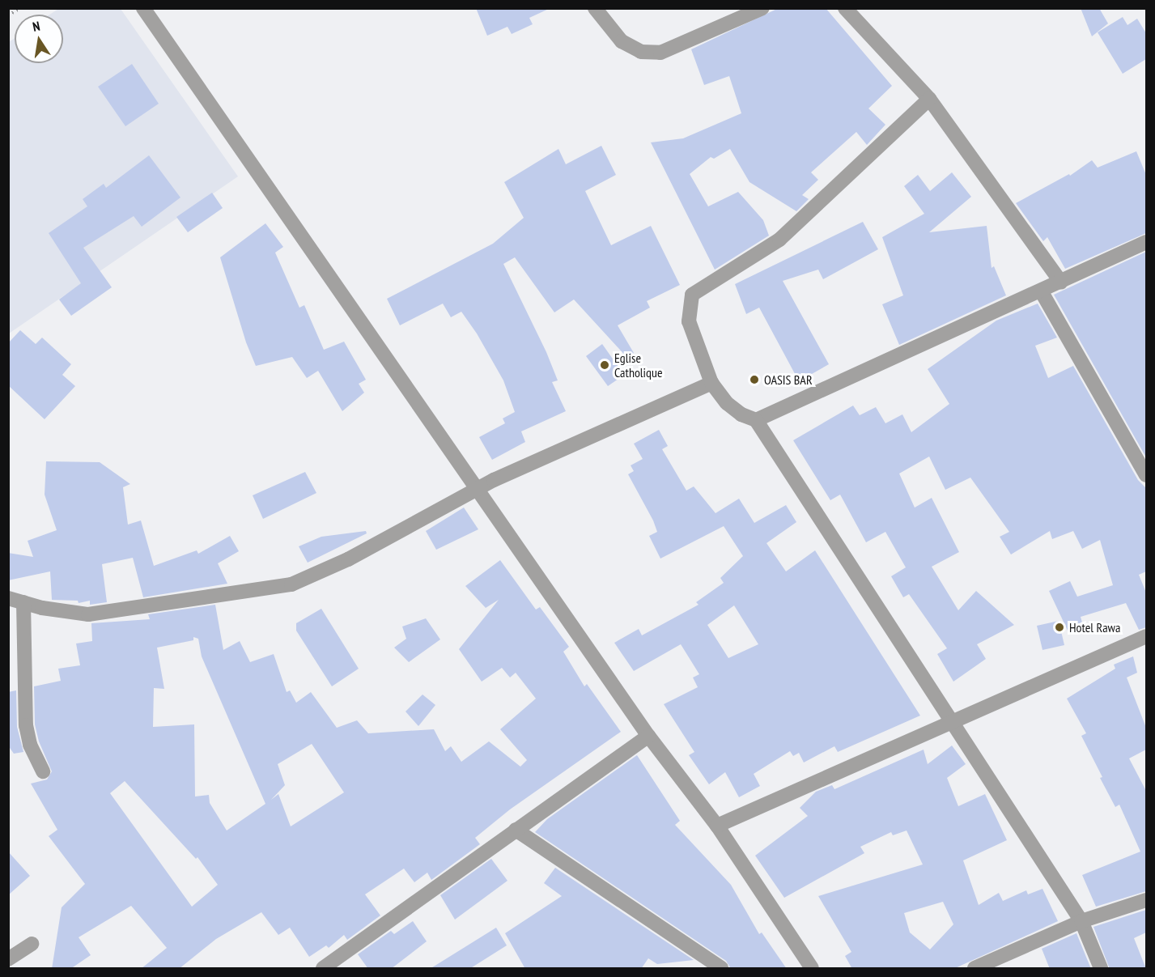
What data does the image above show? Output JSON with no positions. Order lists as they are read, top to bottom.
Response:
{
  "places": ["Eglise Catholique", "OASIS BAR", "Hotel Rawa"],
  "north": "top"
}
